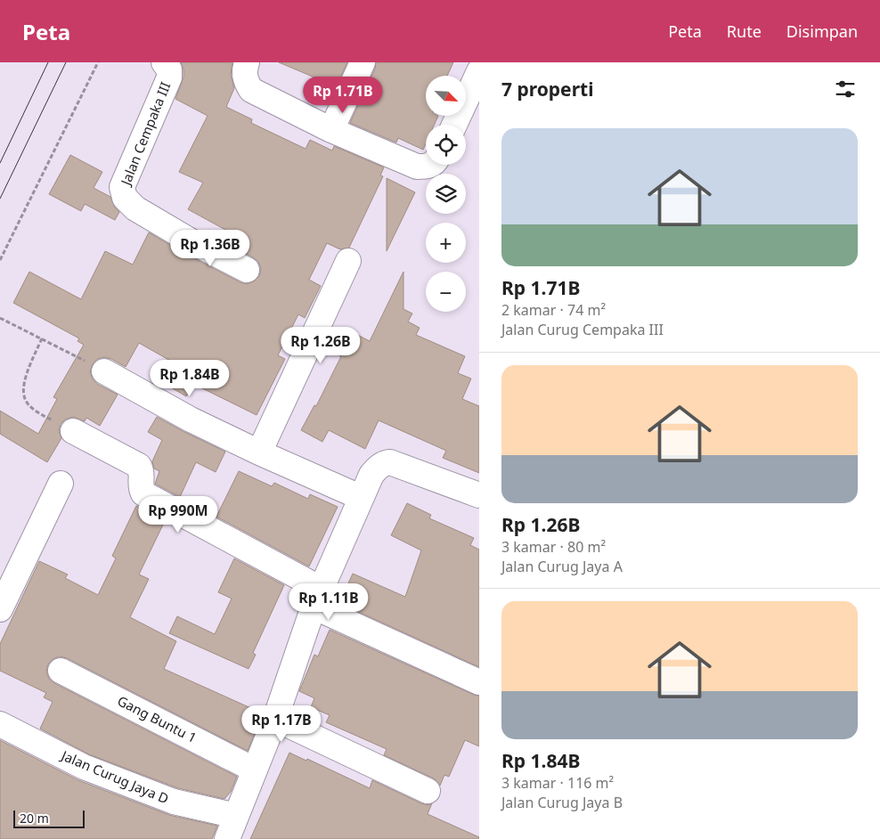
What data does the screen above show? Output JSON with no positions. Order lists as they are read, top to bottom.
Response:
{
  "streets": {
    "street": ["Jalan Cempaka III", "Gang Buntu 1", "Jalan Curug Jaya D"]
  },
  "scale_bar": "20 m",
  "north": "bottom right",
  "page": {
    "header": "Peta",
    "nav": ["Peta", "Rute", "Disimpan"],
    "heading": "7 properti",
    "map_buttons": ["+", "−"],
    "price": [
      "Rp 1.71B",
      "Rp 1.36B",
      "Rp 1.26B",
      "Rp 1.84B",
      "Rp 990M",
      "Rp 1.11B",
      "Rp 1.17B"
    ],
    "list": [
      {
        "name": "Rp 1.71B",
        "note": "2 kamar · 74 m² · Jalan Curug Cempaka III"
      },
      {
        "name": "Rp 1.26B",
        "note": "3 kamar · 80 m² · Jalan Curug Jaya A"
      },
      {
        "name": "Rp 1.84B",
        "note": "3 kamar · 116 m² · Jalan Curug Jaya B"
      }
    ],
    "scale": "20 m"
  }
}
